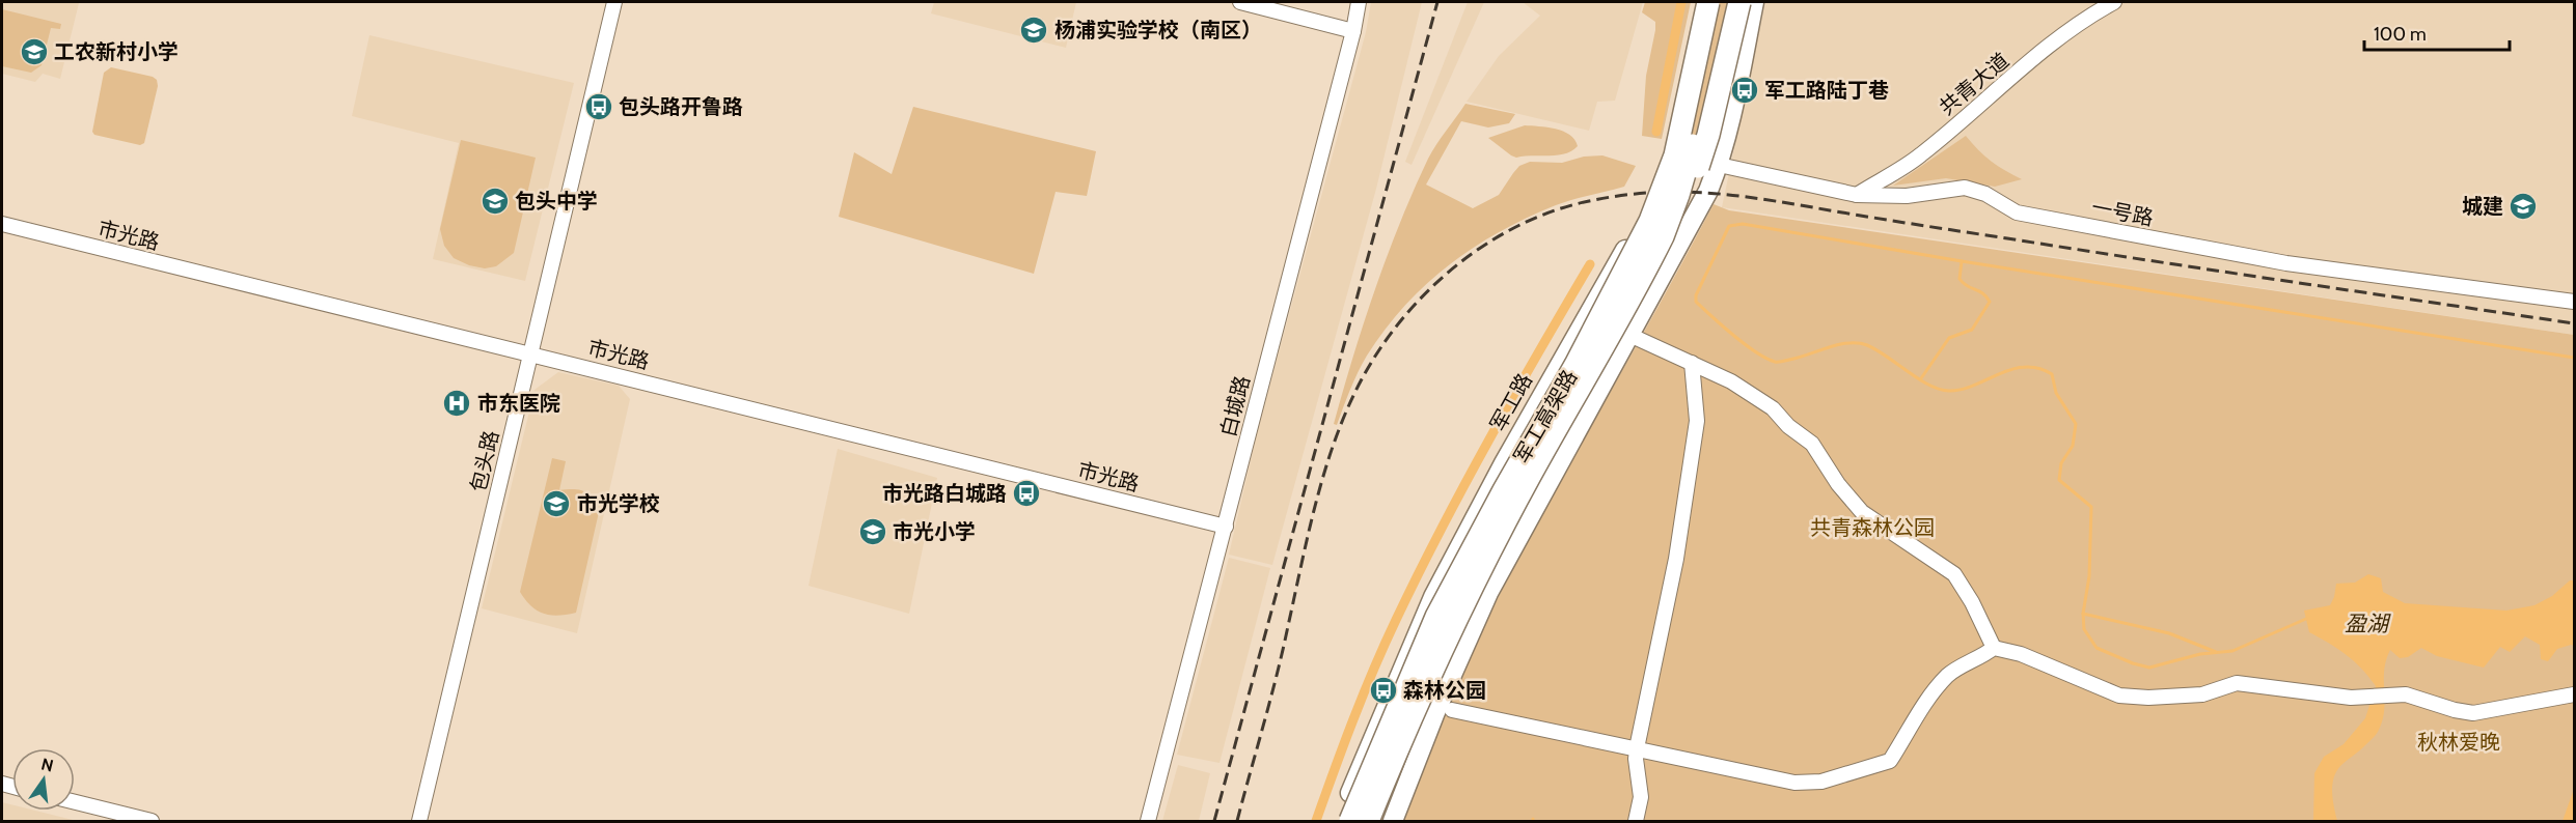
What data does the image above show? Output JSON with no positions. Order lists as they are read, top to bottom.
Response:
{
  "streets": {
    "highway": ["军工高架路"],
    "main road": ["军工路"],
    "street": [
      "共青大道",
      "一号路",
      "市光路",
      "白城路",
      "包头路"
    ]
  },
  "crossings": [
    ["共青大道", "一号路"],
    ["一号路", "军工路"],
    ["市光路", "白城路"],
    ["市光路", "包头路"],
    ["军工路", "军工高架路"]
  ],
  "water": ["盈湖"],
  "parks": ["共青森林公园", "秋林爱晚"],
  "places": {
    "school or university": [
      "杨浦实验学校（南区）",
      "工农新村小学",
      "包头中学",
      "城建",
      "市光学校",
      "市光小学"
    ],
    "bus stop": [
      "军工路陆丁巷",
      "包头路开鲁路",
      "市光路白城路",
      "森林公园"
    ],
    "hospital": ["市东医院"]
  },
  "scale_bar": "100 m",
  "north": "top"
}
